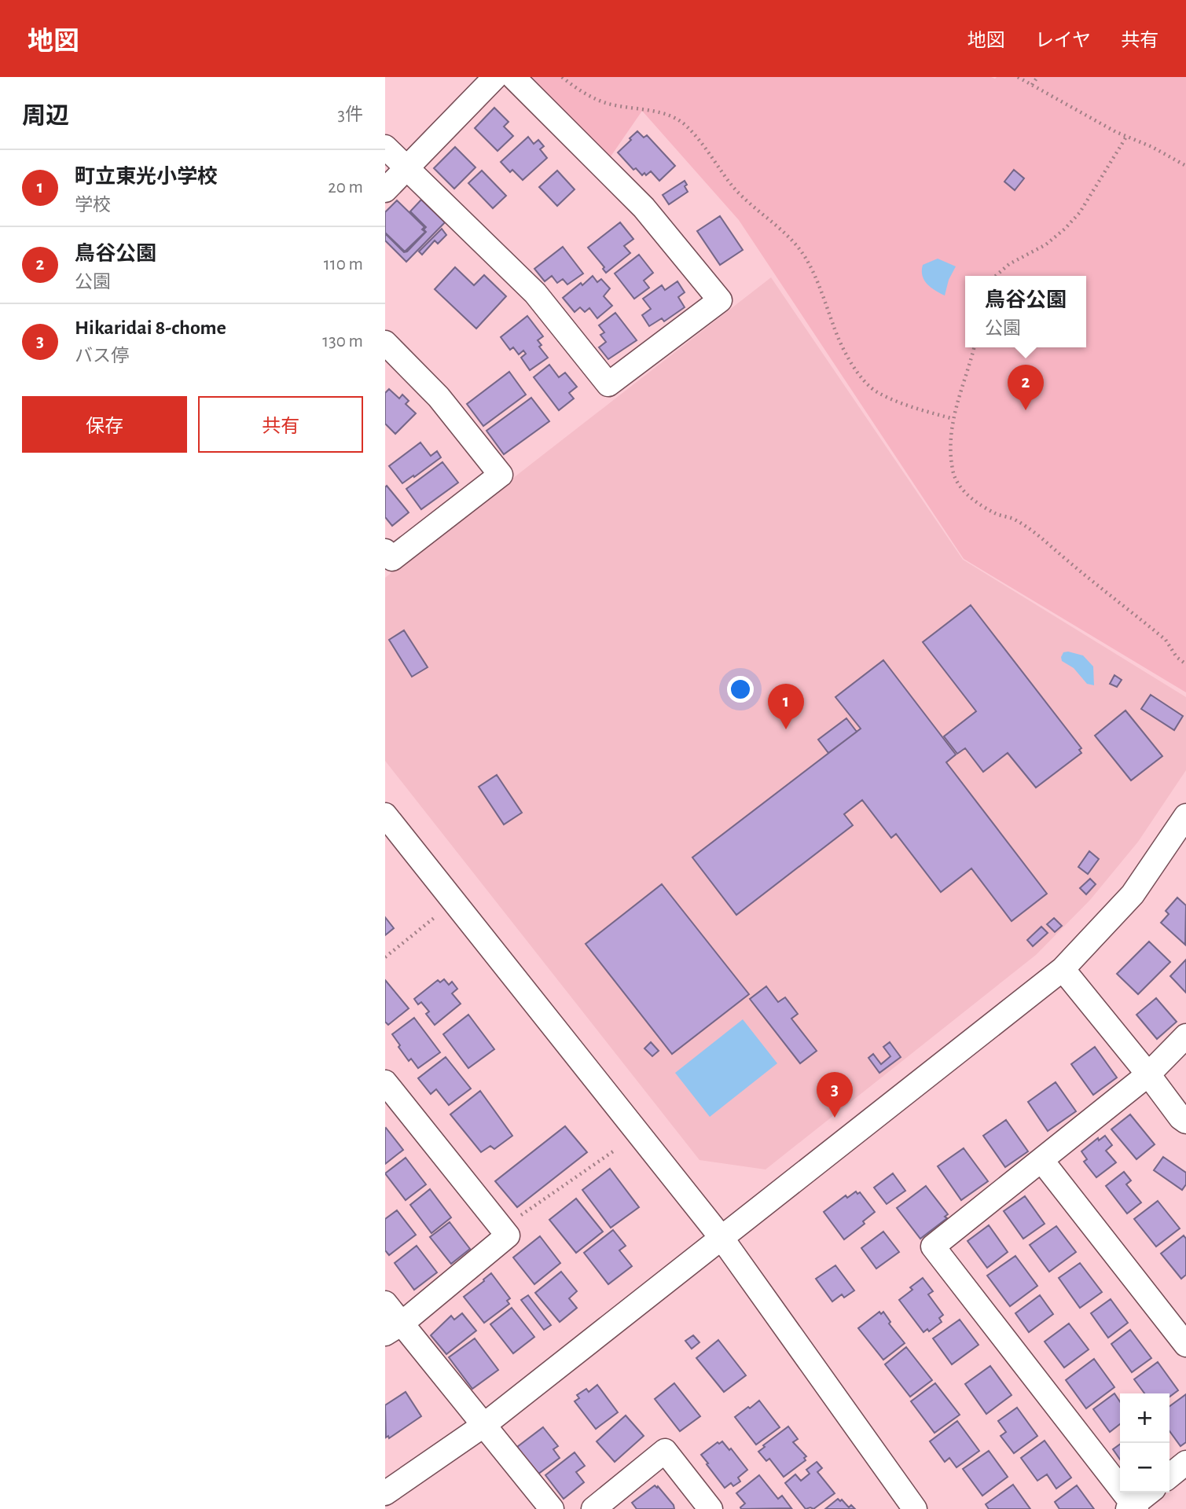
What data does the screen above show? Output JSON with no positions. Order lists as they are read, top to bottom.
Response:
{
  "page": {
    "header": "地図",
    "nav": ["地図", "レイヤ", "共有"],
    "heading": ["周辺", "3件"],
    "list": [
      {
        "mark": "1",
        "name": "町立東光小学校",
        "note": "学校",
        "value": "20 m"
      },
      {
        "mark": "2",
        "name": "鳥谷公園",
        "note": "公園",
        "value": "110 m"
      },
      {
        "mark": "3",
        "name": "Hikaridai 8-chome",
        "note": "バス停",
        "value": "130 m"
      }
    ],
    "popup": ["鳥谷公園", "公園"],
    "pins": ["2", "1", "3"],
    "buttons": ["保存", "共有"],
    "map_buttons": ["+", "−"]
  }
}
